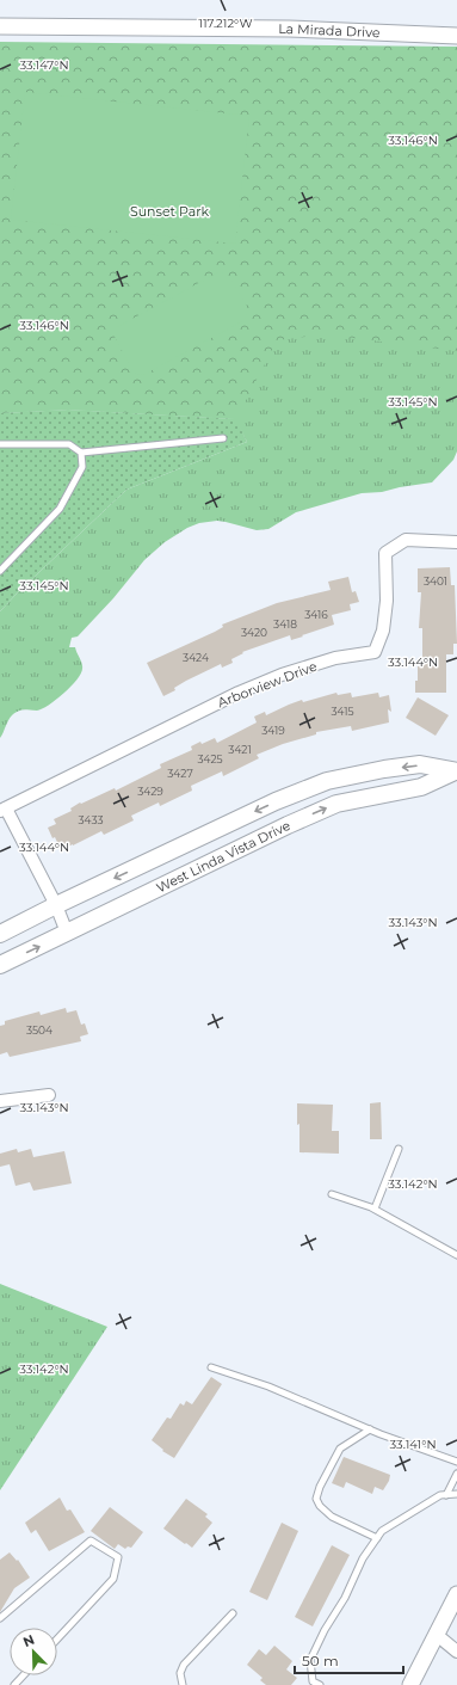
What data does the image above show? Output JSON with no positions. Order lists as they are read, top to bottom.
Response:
{
  "streets": {
    "main road": ["West Linda Vista Drive"],
    "street": ["La Mirada Drive", "Arborview Drive"]
  },
  "crossings": [
    ["Arborview Drive", "West Linda Vista Drive"]
  ],
  "parks": ["Sunset Park"],
  "house_numbers": [
    "3401",
    "3416",
    "3418",
    "3420",
    "3424",
    "3415",
    "3419",
    "3421",
    "3425",
    "3427",
    "3429",
    "3433",
    "3504"
  ],
  "scale_bar": "50 m",
  "north": "top left",
  "coordinates": [
    "117.212°W",
    "33.147°N",
    "33.146°N",
    "33.145°N",
    "33.144°N",
    "33.143°N",
    "33.142°N",
    "33.141°N"
  ]
}
